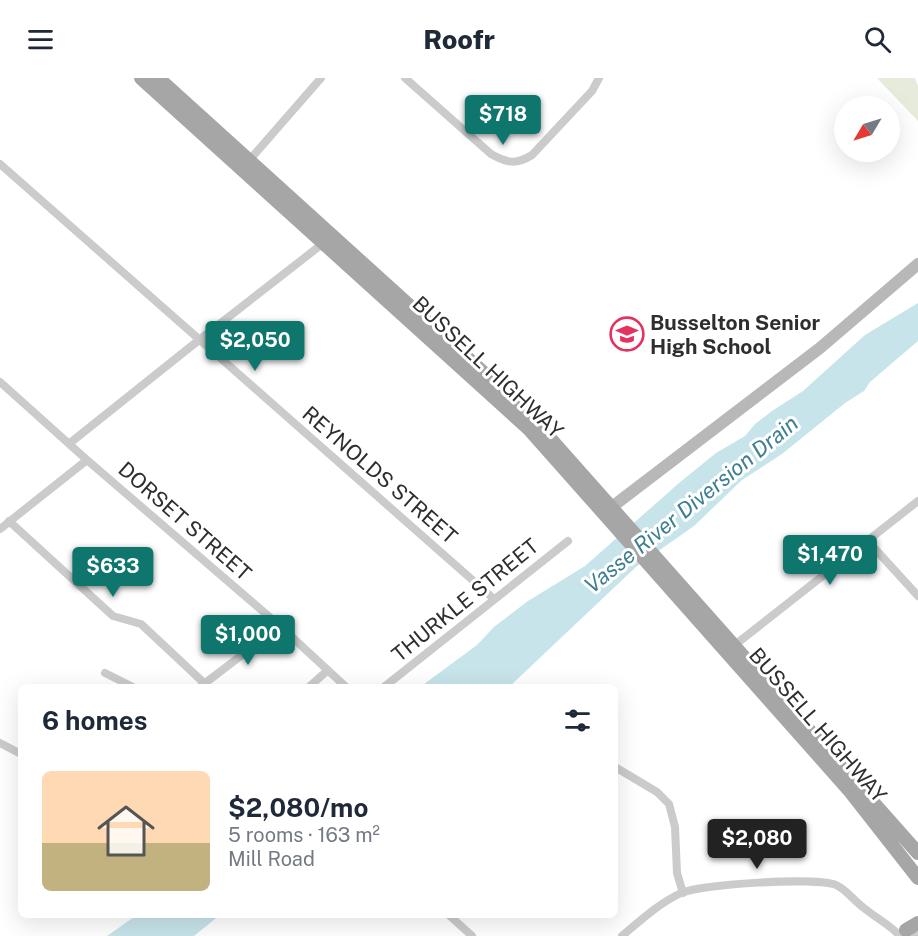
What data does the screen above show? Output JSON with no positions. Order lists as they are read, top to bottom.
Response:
{
  "streets": {
    "main road": ["BUSSELL HIGHWAY"],
    "street": ["REYNOLDS STREET", "DORSET STREET", "THURKLE STREET"]
  },
  "crossings": [
    ["REYNOLDS STREET", "THURKLE STREET"]
  ],
  "water": ["Vasse River Diversion Drain"],
  "places": {
    "school or university": ["Busselton Senior High School"]
  },
  "north": "bottom left",
  "page": {
    "header": "Roofr",
    "price": [
      "$718",
      "$2,050",
      "$1,470",
      "$633",
      "$1,000",
      "$2,080"
    ],
    "heading": "6 homes",
    "list": [
      {
        "name": "$2,080/mo",
        "note": "5 rooms · 163 m² · Mill Road"
      }
    ]
  }
}
